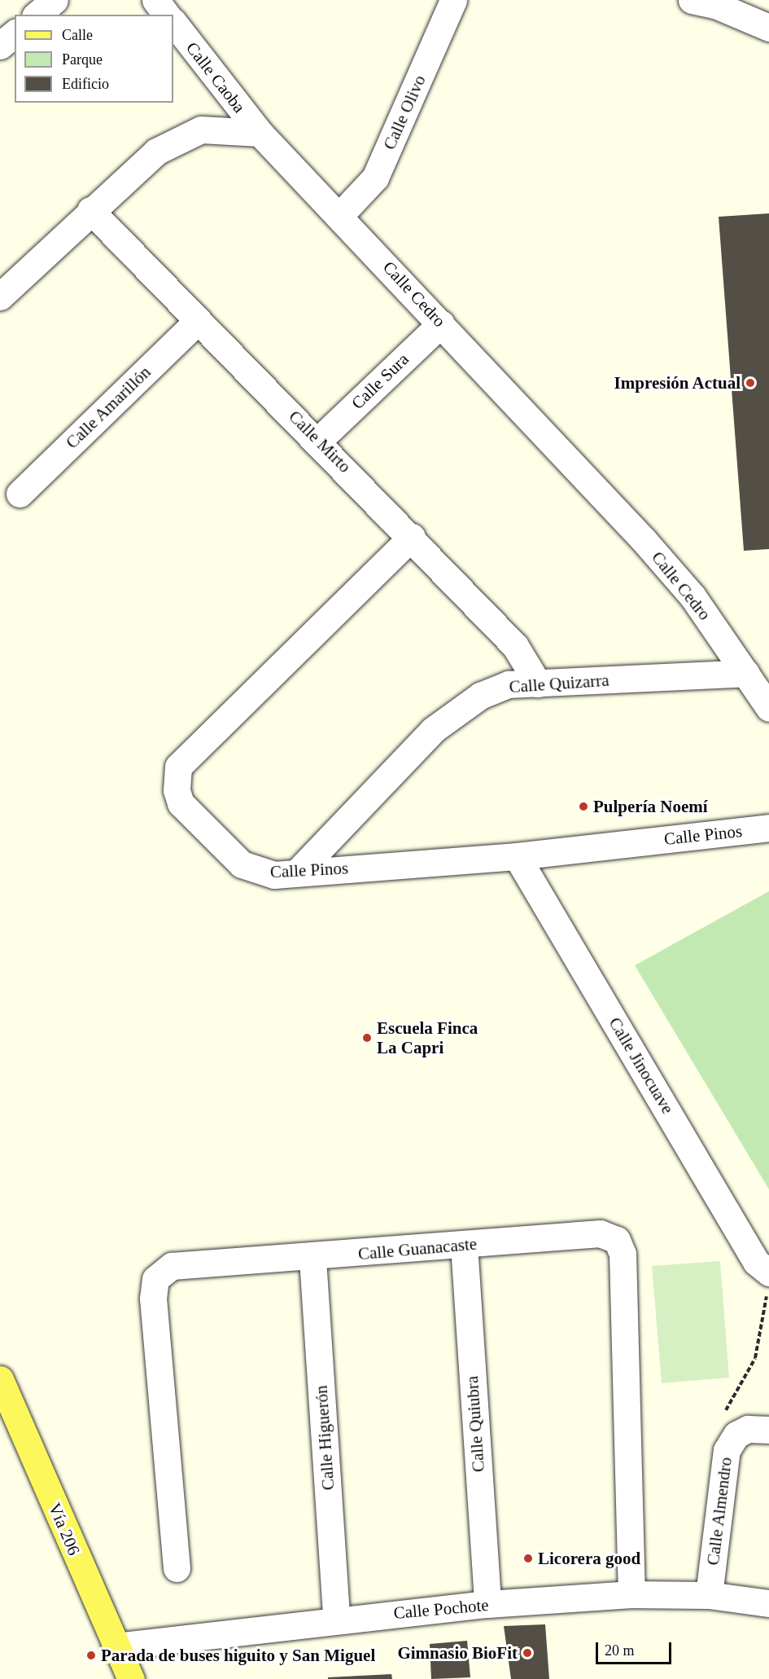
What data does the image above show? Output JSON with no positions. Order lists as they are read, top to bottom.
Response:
{
  "streets": {
    "main road": ["Vía 206"],
    "street": [
      "Calle Caoba",
      "Calle Olivo",
      "Calle Cedro",
      "Calle Sura",
      "Calle Amarillón",
      "Calle Mirto",
      "Calle Quizarra",
      "Calle Pinos",
      "Calle Jinocuave",
      "Calle Guanacaste",
      "Calle Quiubra",
      "Calle Higuerón",
      "Calle Almendro",
      "Calle Pochote"
    ]
  },
  "crossings": [
    ["Calle Caoba", "Calle Cedro"],
    ["Calle Olivo", "Calle Cedro"],
    ["Calle Cedro", "Calle Sura"],
    ["Calle Cedro", "Calle Quizarra"],
    ["Calle Sura", "Calle Mirto"],
    ["Calle Amarillón", "Calle Mirto"],
    ["Calle Mirto", "Calle Quizarra"],
    ["Calle Mirto", "Calle Pinos"],
    ["Calle Quizarra", "Calle Pinos"],
    ["Calle Pinos", "Calle Jinocuave"],
    ["Calle Guanacaste", "Calle Quiubra"],
    ["Calle Guanacaste", "Calle Higuerón"],
    ["Calle Guanacaste", "Calle Pochote"],
    ["Calle Quiubra", "Calle Pochote"],
    ["Calle Higuerón", "Calle Pochote"],
    ["Calle Almendro", "Calle Pochote"],
    ["Vía 206", "Calle Pochote"]
  ],
  "places": [
    "Impresión Actual",
    "Pulpería Noemí",
    "Escuela Finca La Capri",
    "Licorera good",
    "Gimnasio BioFit",
    "Parada de buses higuito y San Miguel"
  ],
  "legend": ["Calle", "Parque", "Edificio"],
  "scale_bar": "20 m"
}
